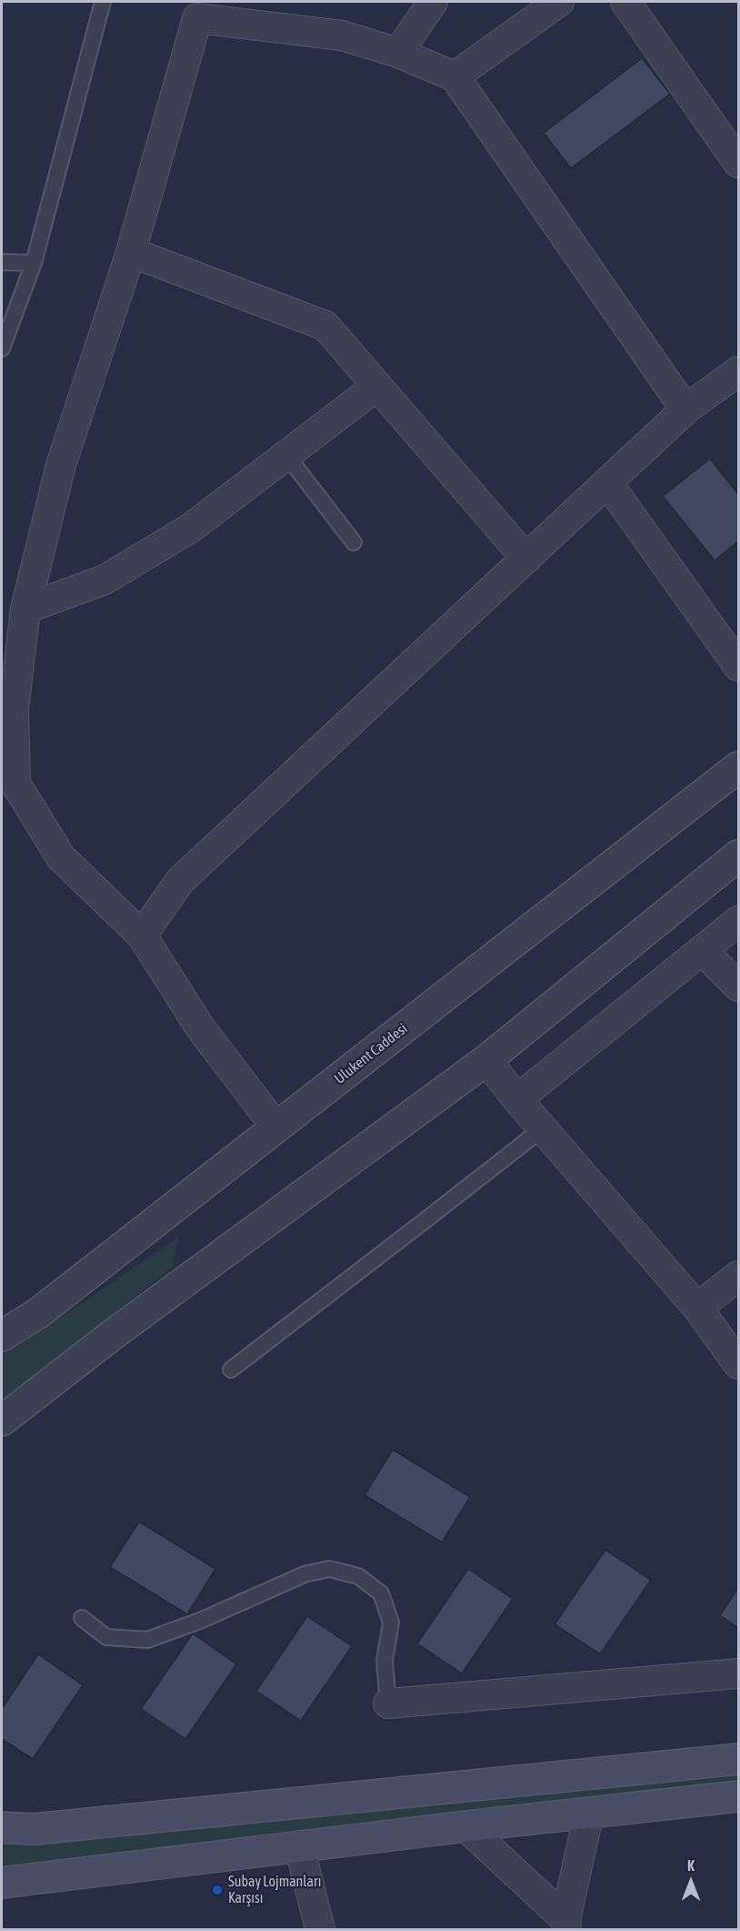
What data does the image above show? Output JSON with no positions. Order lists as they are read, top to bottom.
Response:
{
  "streets": {
    "street": ["Ulukent Caddesi"]
  },
  "places": ["Subay Lojmanları Karşısı"],
  "north": "top"
}
